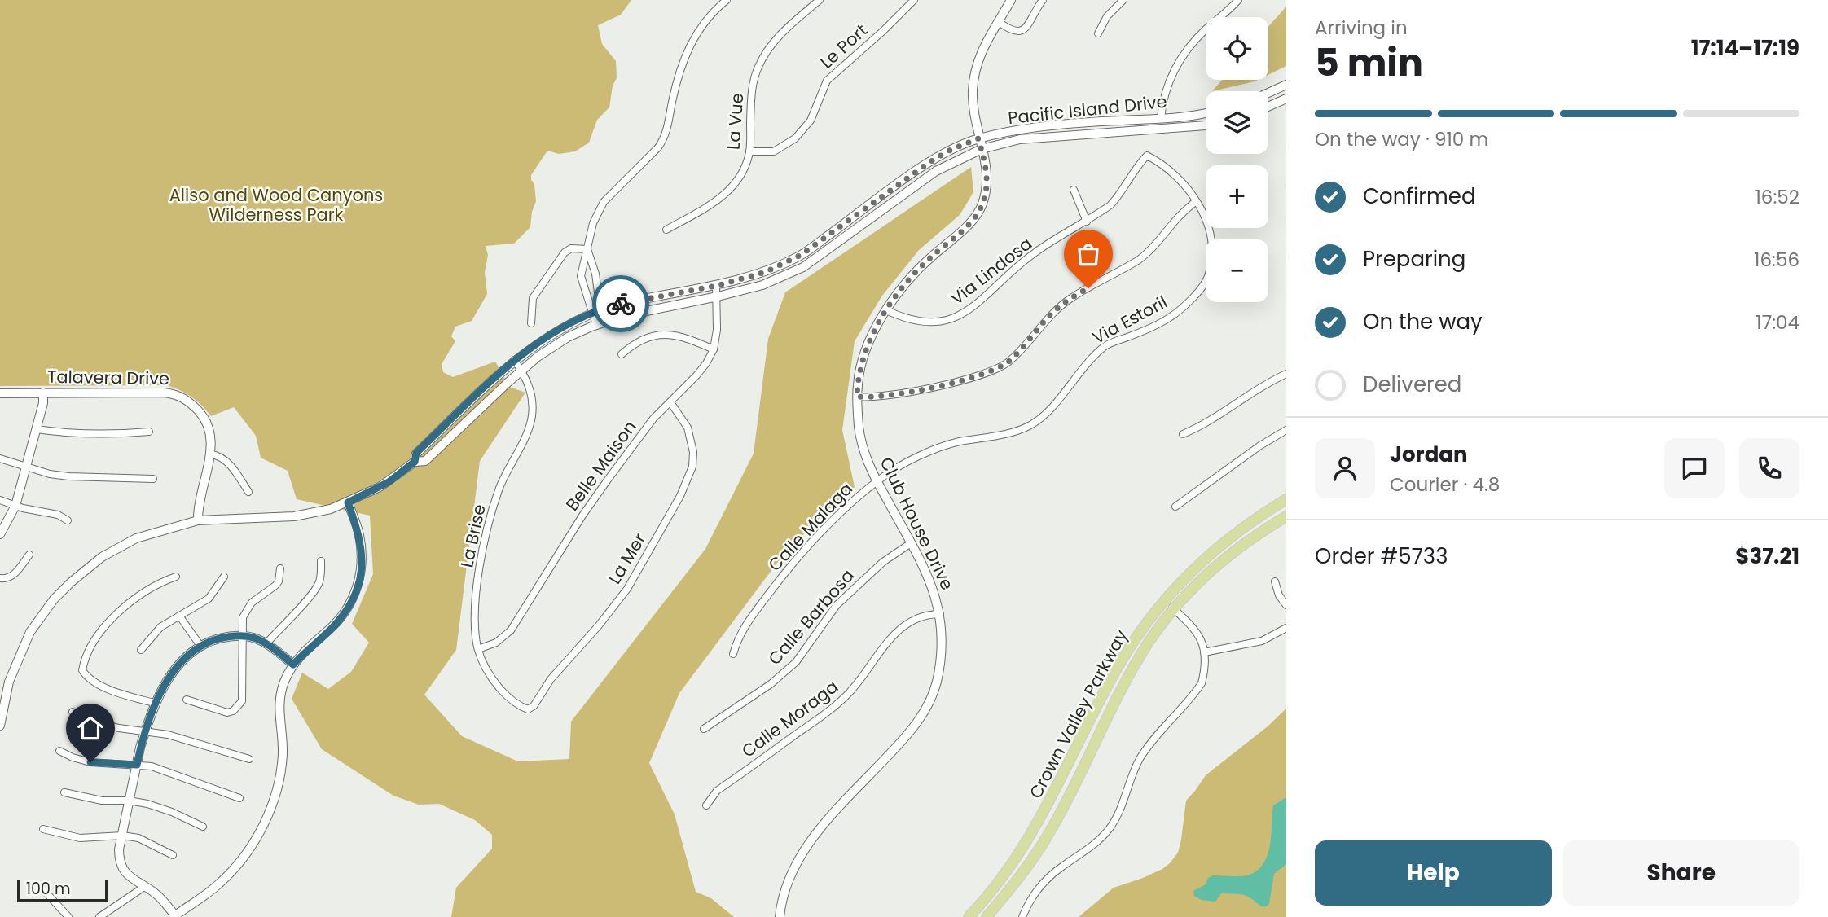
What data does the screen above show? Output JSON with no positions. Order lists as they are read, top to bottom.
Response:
{
  "streets": {
    "main road": [
      "Pacific Island Drive",
      "Talavera Drive",
      "Club House Drive",
      "Crown Valley Parkway"
    ],
    "street": [
      "Le Port",
      "La Vue",
      "Via Lindosa",
      "Via Estoril",
      "Belle Maison",
      "Calle Malaga",
      "La Brise",
      "La Mer",
      "Calle Barbosa",
      "Calle Moraga"
    ]
  },
  "crossings": [
    ["Le Port", "La Vue"],
    ["Pacific Island Drive", "Talavera Drive"],
    ["Pacific Island Drive", "Belle Maison"],
    ["Pacific Island Drive", "Club House Drive"],
    ["Pacific Island Drive", "La Brise"],
    ["Via Lindosa", "Via Estoril"],
    ["Via Lindosa", "Club House Drive"],
    ["Via Estoril", "Club House Drive"],
    ["Via Estoril", "Calle Malaga"],
    ["Belle Maison", "La Brise"],
    ["Belle Maison", "La Mer"],
    ["Club House Drive", "Calle Malaga"],
    ["Club House Drive", "Calle Barbosa"],
    ["Club House Drive", "Calle Moraga"],
    ["La Brise", "La Mer"]
  ],
  "parks": ["Aliso and Wood Canyons Wilderness Park"],
  "scale_bar": "100 m",
  "page": {
    "heading": ["5 min", "Arriving in", "17:14–17:19"],
    "panel": [
      "Jordan",
      "Courier · 4.8",
      "Order #5733",
      "$37.21"
    ],
    "map_buttons": ["+", "−"],
    "bar": "On the way · 910 m",
    "list": [
      ["Confirmed", "16:52"],
      ["Preparing", "16:56"],
      ["On the way", "17:04"],
      "Delivered"
    ],
    "buttons": ["Help", "Share"],
    "scale": "100 m"
  }
}
